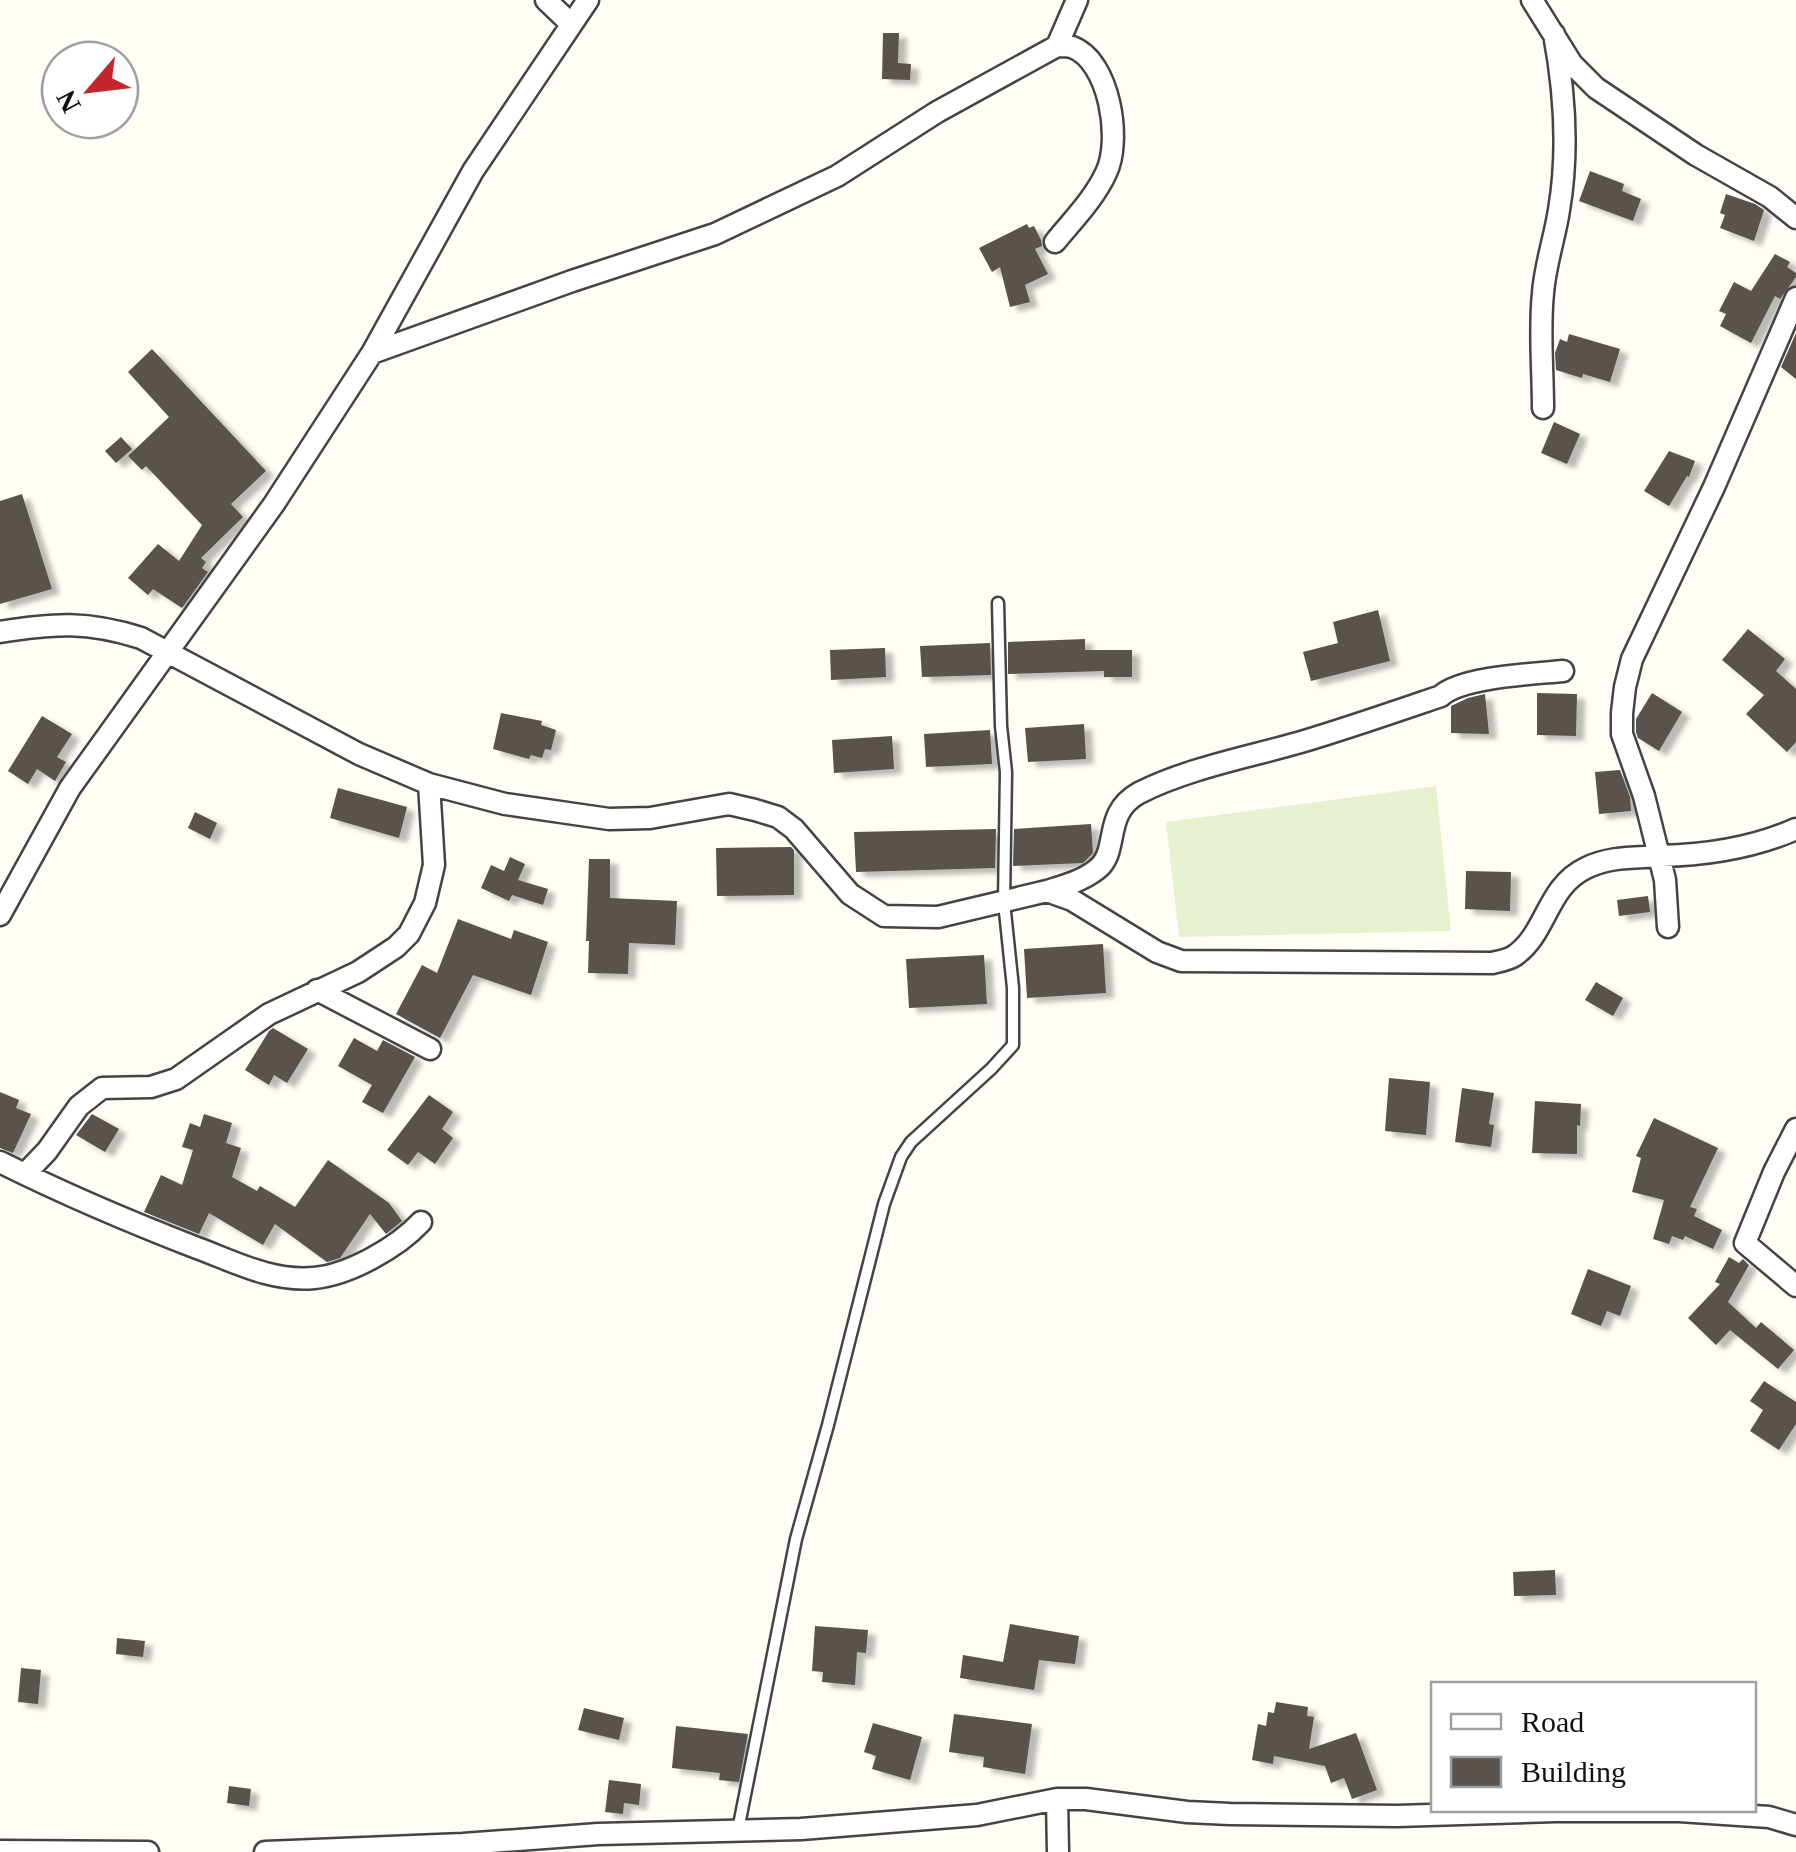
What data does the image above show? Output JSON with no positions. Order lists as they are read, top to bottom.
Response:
{
  "legend": ["Road", "Building"],
  "north": "bottom left"
}
